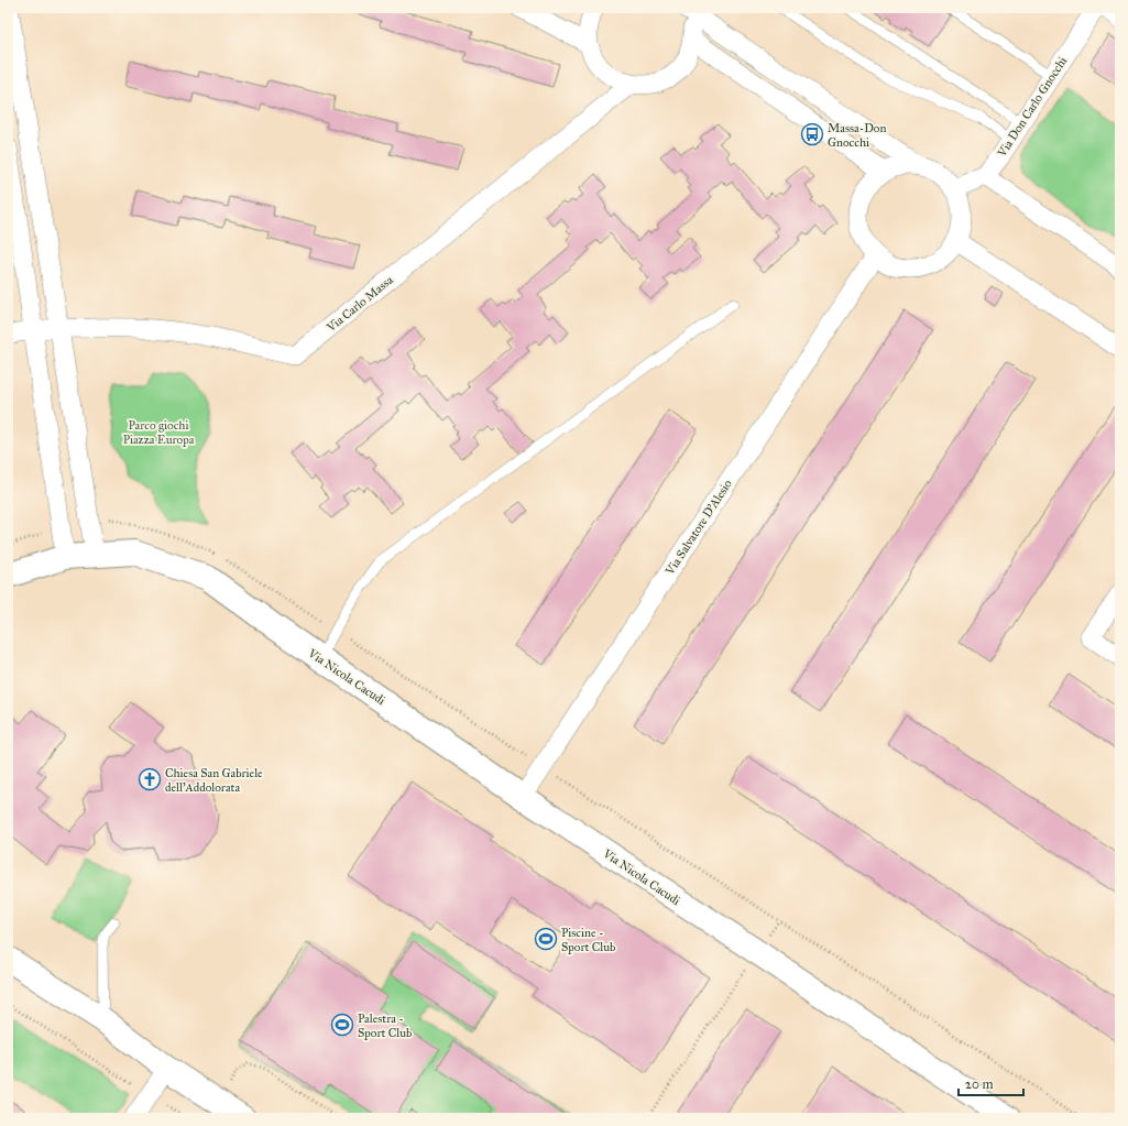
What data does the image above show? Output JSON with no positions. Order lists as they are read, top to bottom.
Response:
{
  "streets": {
    "street": [
      "Via Don Carlo Gnocchi",
      "Via Carlo Massa",
      "Via Salvatore D'Alesio",
      "Via Nicola Cacudi"
    ]
  },
  "crossings": [
    ["Via Salvatore D'Alesio", "Via Nicola Cacudi"]
  ],
  "parks": ["Parco giochi Piazza Europa"],
  "places": {
    "bus stop": ["Massa-Don Gnocchi"],
    "church": ["Chiesa San Gabriele dell'Addolorata"],
    "sports": ["Piscine - Sport Club", "Palestra - Sport Club"]
  },
  "scale_bar": "20 m"
}
